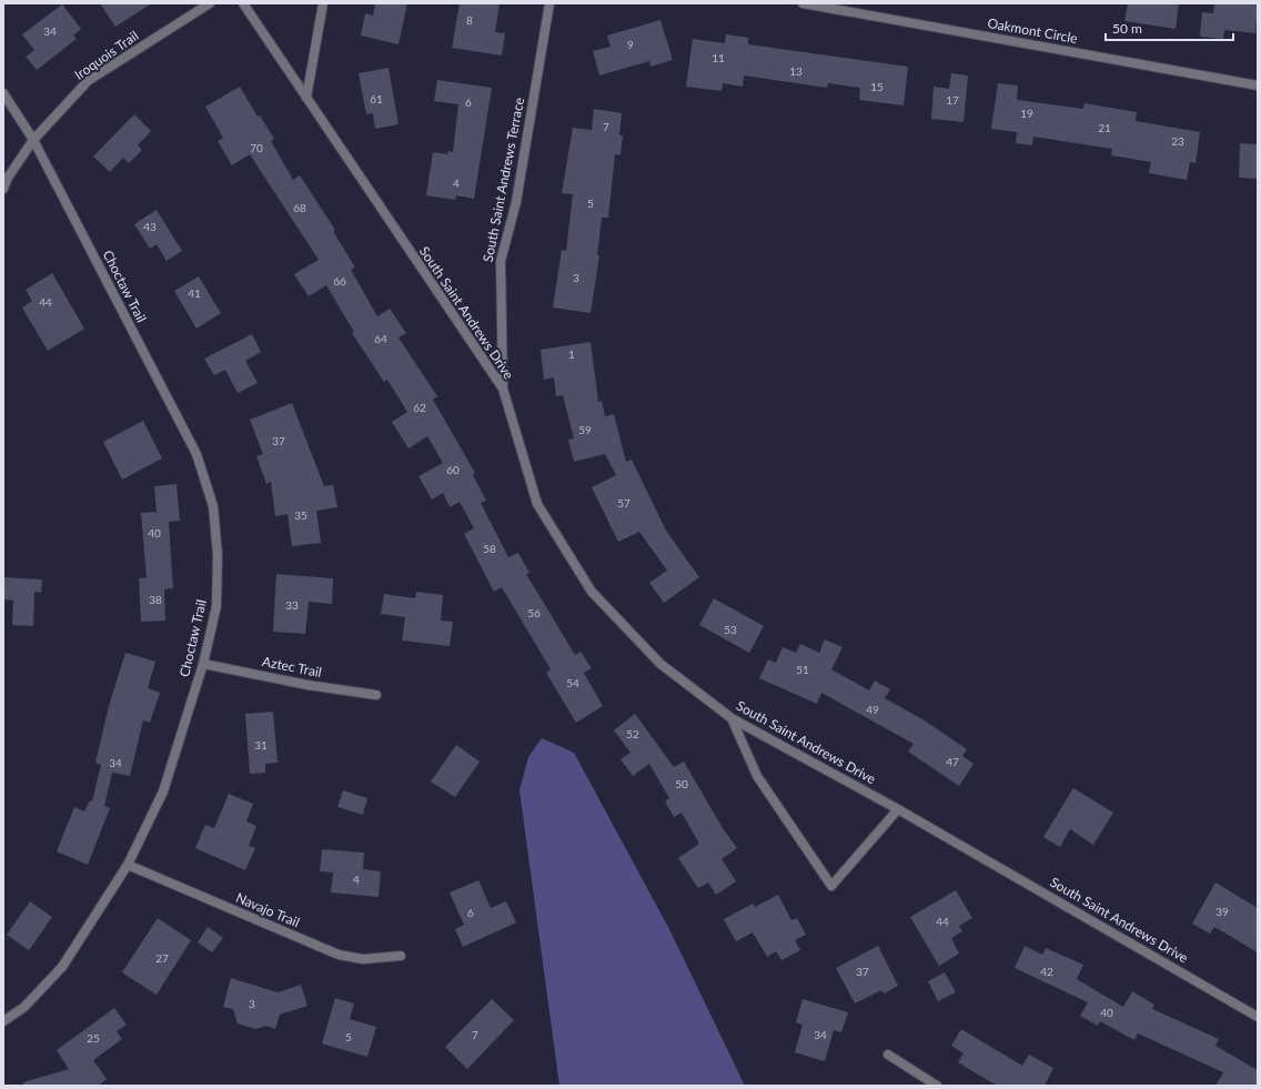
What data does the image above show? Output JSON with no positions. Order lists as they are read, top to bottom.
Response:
{
  "streets": {
    "street": [
      "Oakmont Circle",
      "Iroquois Trail",
      "South Saint Andrews Terrace",
      "Choctaw Trail",
      "South Saint Andrews Drive",
      "Aztec Trail",
      "Navajo Trail"
    ]
  },
  "crossings": [
    ["Iroquois Trail", "Choctaw Trail"],
    ["South Saint Andrews Terrace", "South Saint Andrews Drive"],
    ["Choctaw Trail", "Aztec Trail"],
    ["Choctaw Trail", "Navajo Trail"]
  ],
  "house_numbers": [
    "8",
    "34",
    "9",
    "11",
    "13",
    "15",
    "61",
    "17",
    "6",
    "19",
    "7",
    "21",
    "23",
    "70",
    "4",
    "5",
    "68",
    "43",
    "3",
    "66",
    "41",
    "44",
    "64",
    "1",
    "62",
    "59",
    "37",
    "60",
    "57",
    "35",
    "40",
    "58",
    "38",
    "33",
    "56",
    "53",
    "51",
    "54",
    "49",
    "52",
    "31",
    "47",
    "34",
    "50",
    "4",
    "39",
    "6",
    "44",
    "27",
    "37",
    "42",
    "3",
    "40",
    "7",
    "34",
    "5",
    "25"
  ],
  "scale_bar": "50 m"
}
